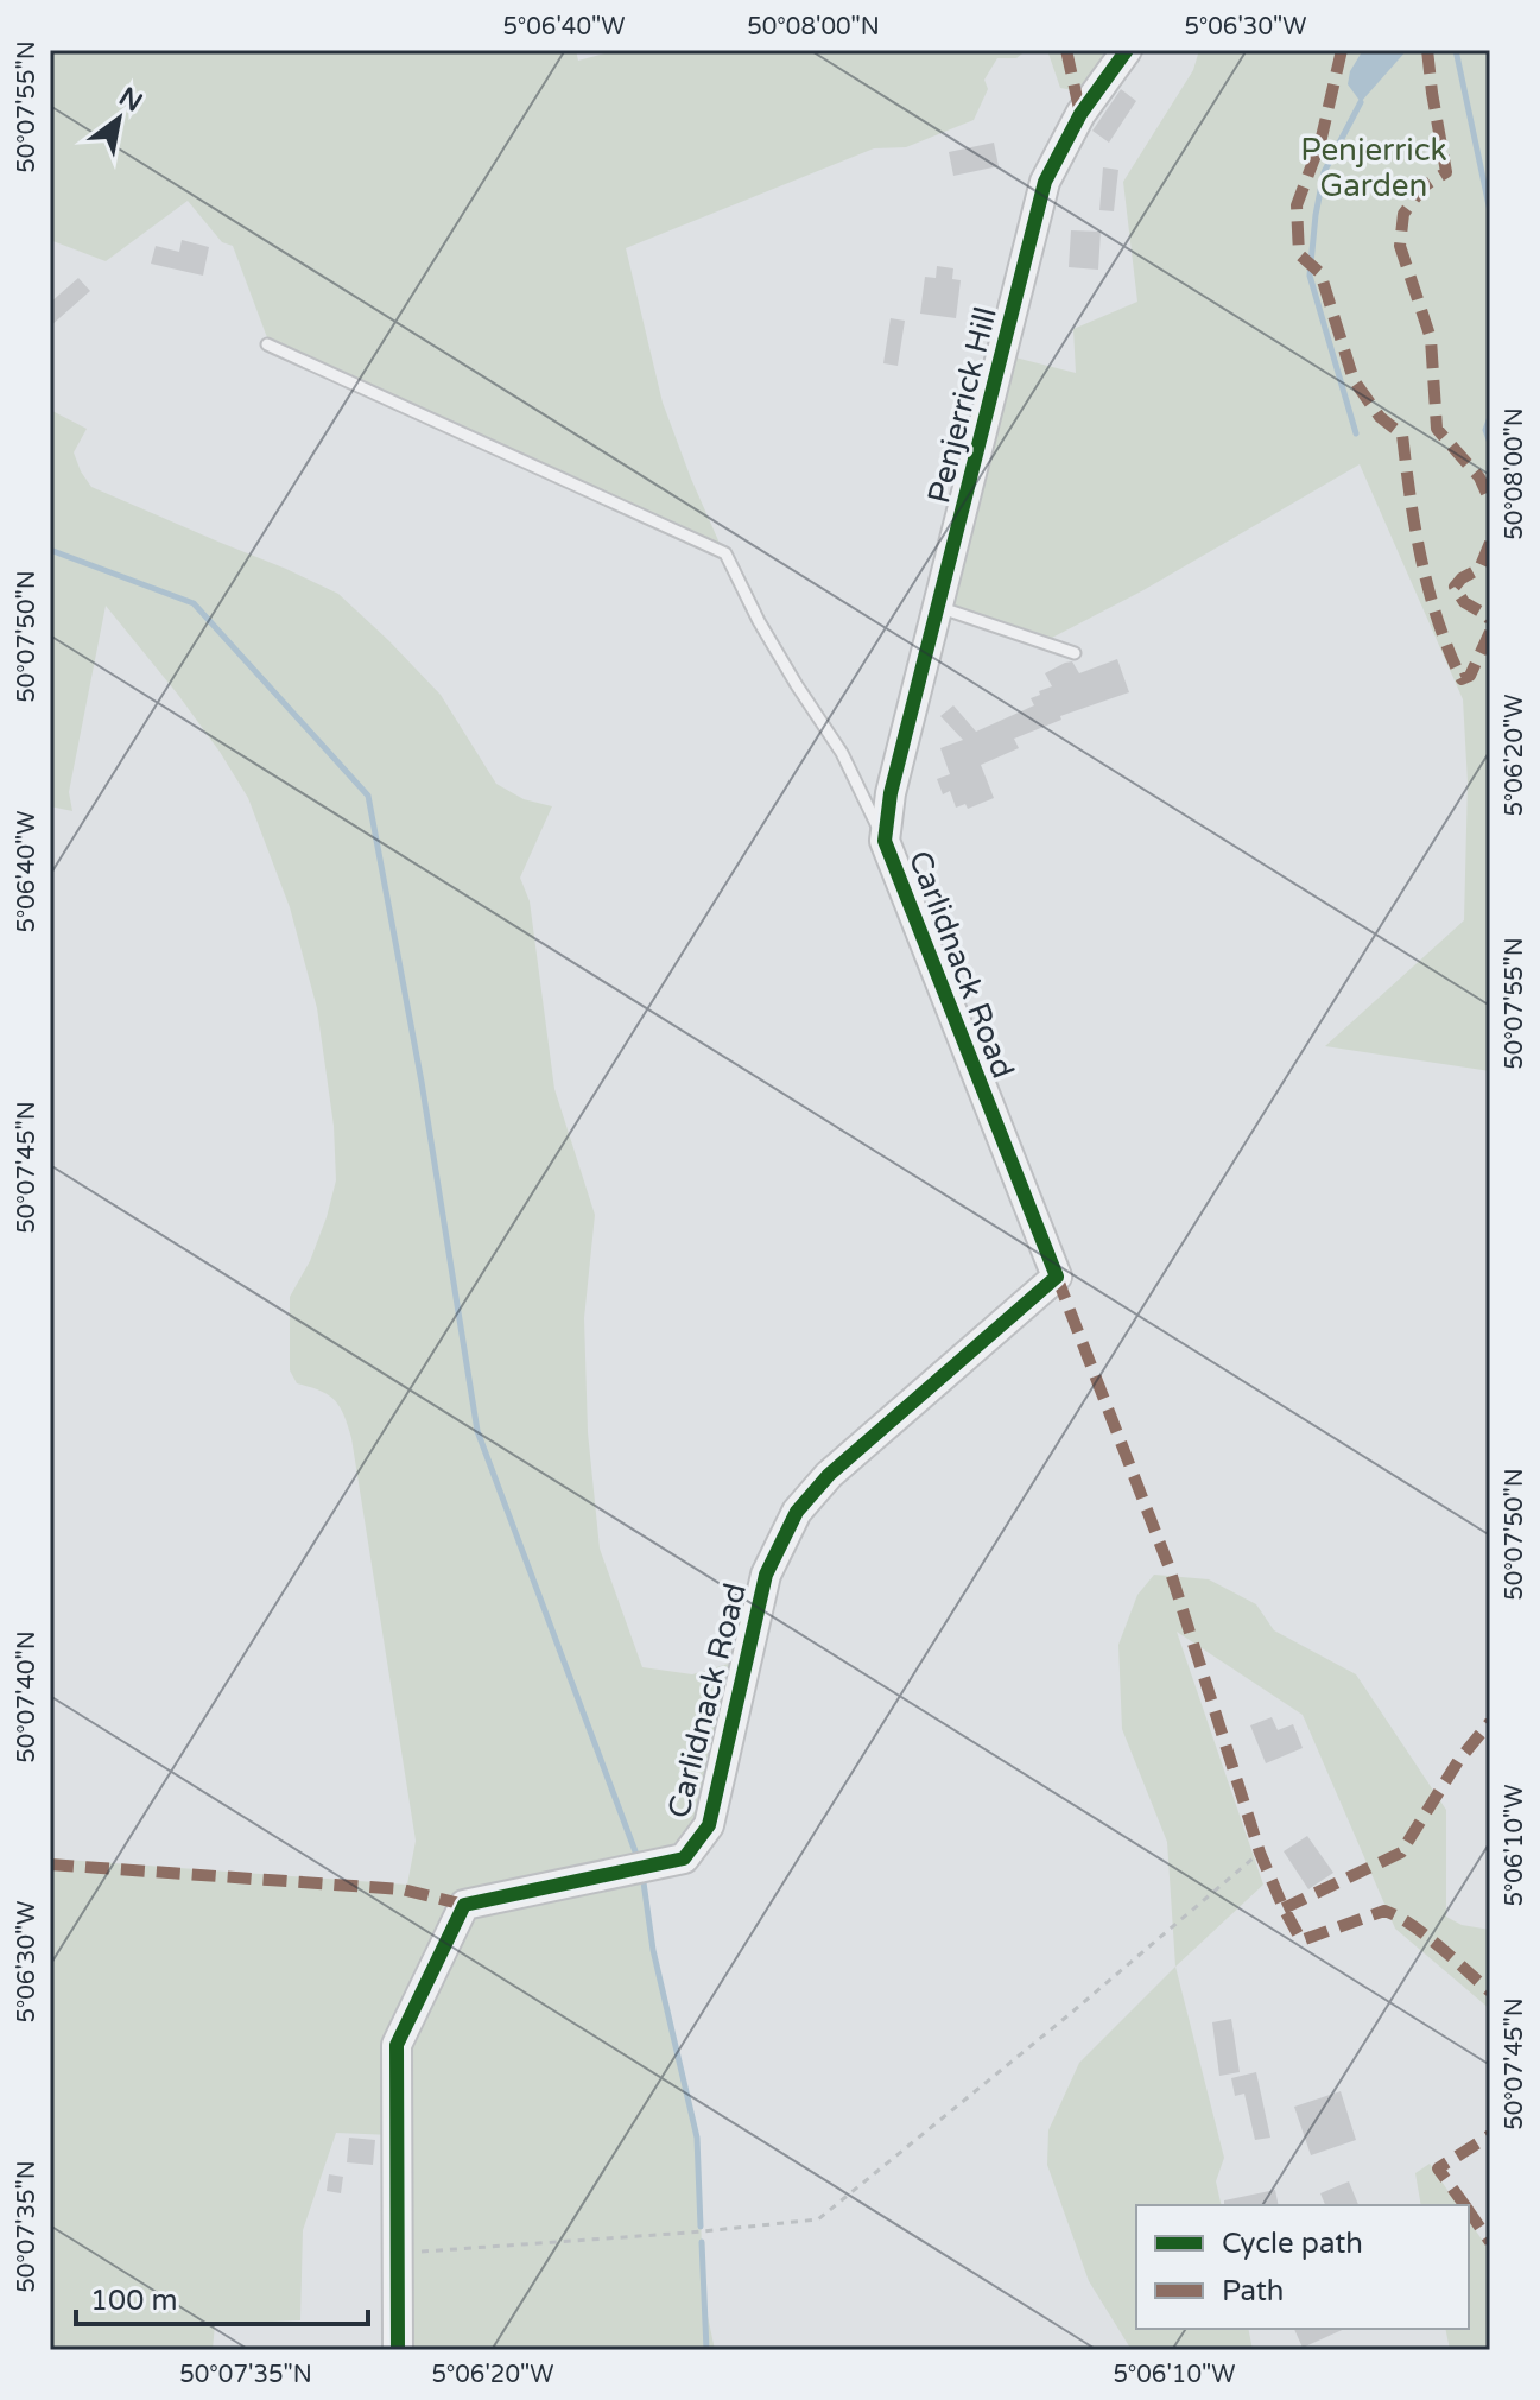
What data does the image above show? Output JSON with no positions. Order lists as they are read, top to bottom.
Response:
{
  "streets": {
    "street": ["Penjerrick Hill", "Carlidnack Road"]
  },
  "crossings": [
    ["Penjerrick Hill", "Carlidnack Road"]
  ],
  "parks": ["Penjerrick Garden"],
  "legend": ["Cycle path", "Path"],
  "scale_bar": "100 m",
  "north": "top right",
  "coordinates": [
    "5°06'40\"W",
    "50°08'00\"N",
    "5°06'30\"W",
    "50°07'55\"N",
    "50°07'50\"N",
    "5°06'20\"W",
    "50°07'45\"N",
    "50°07'40\"N",
    "5°06'10\"W",
    "50°07'35\"N"
  ]
}
